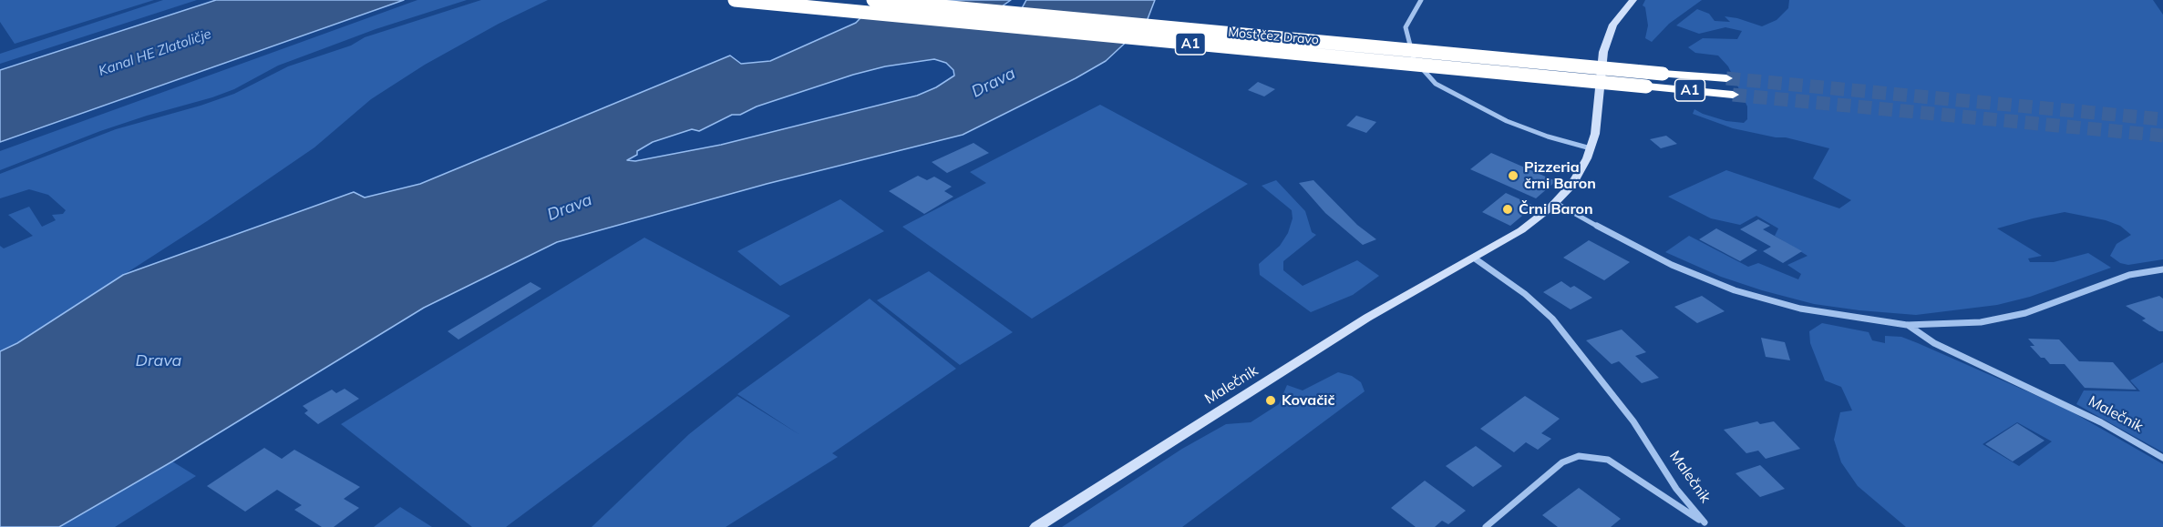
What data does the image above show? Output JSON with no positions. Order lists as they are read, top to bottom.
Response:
{
  "streets": {
    "highway": ["Most čez Dravo", "A1"],
    "street": ["Malečnik"]
  },
  "water": ["Kanal HE Zlatoličje", "Drava"],
  "places": ["Pizzeria črni Baron", "Črni Baron", "Kovačič"]
}
